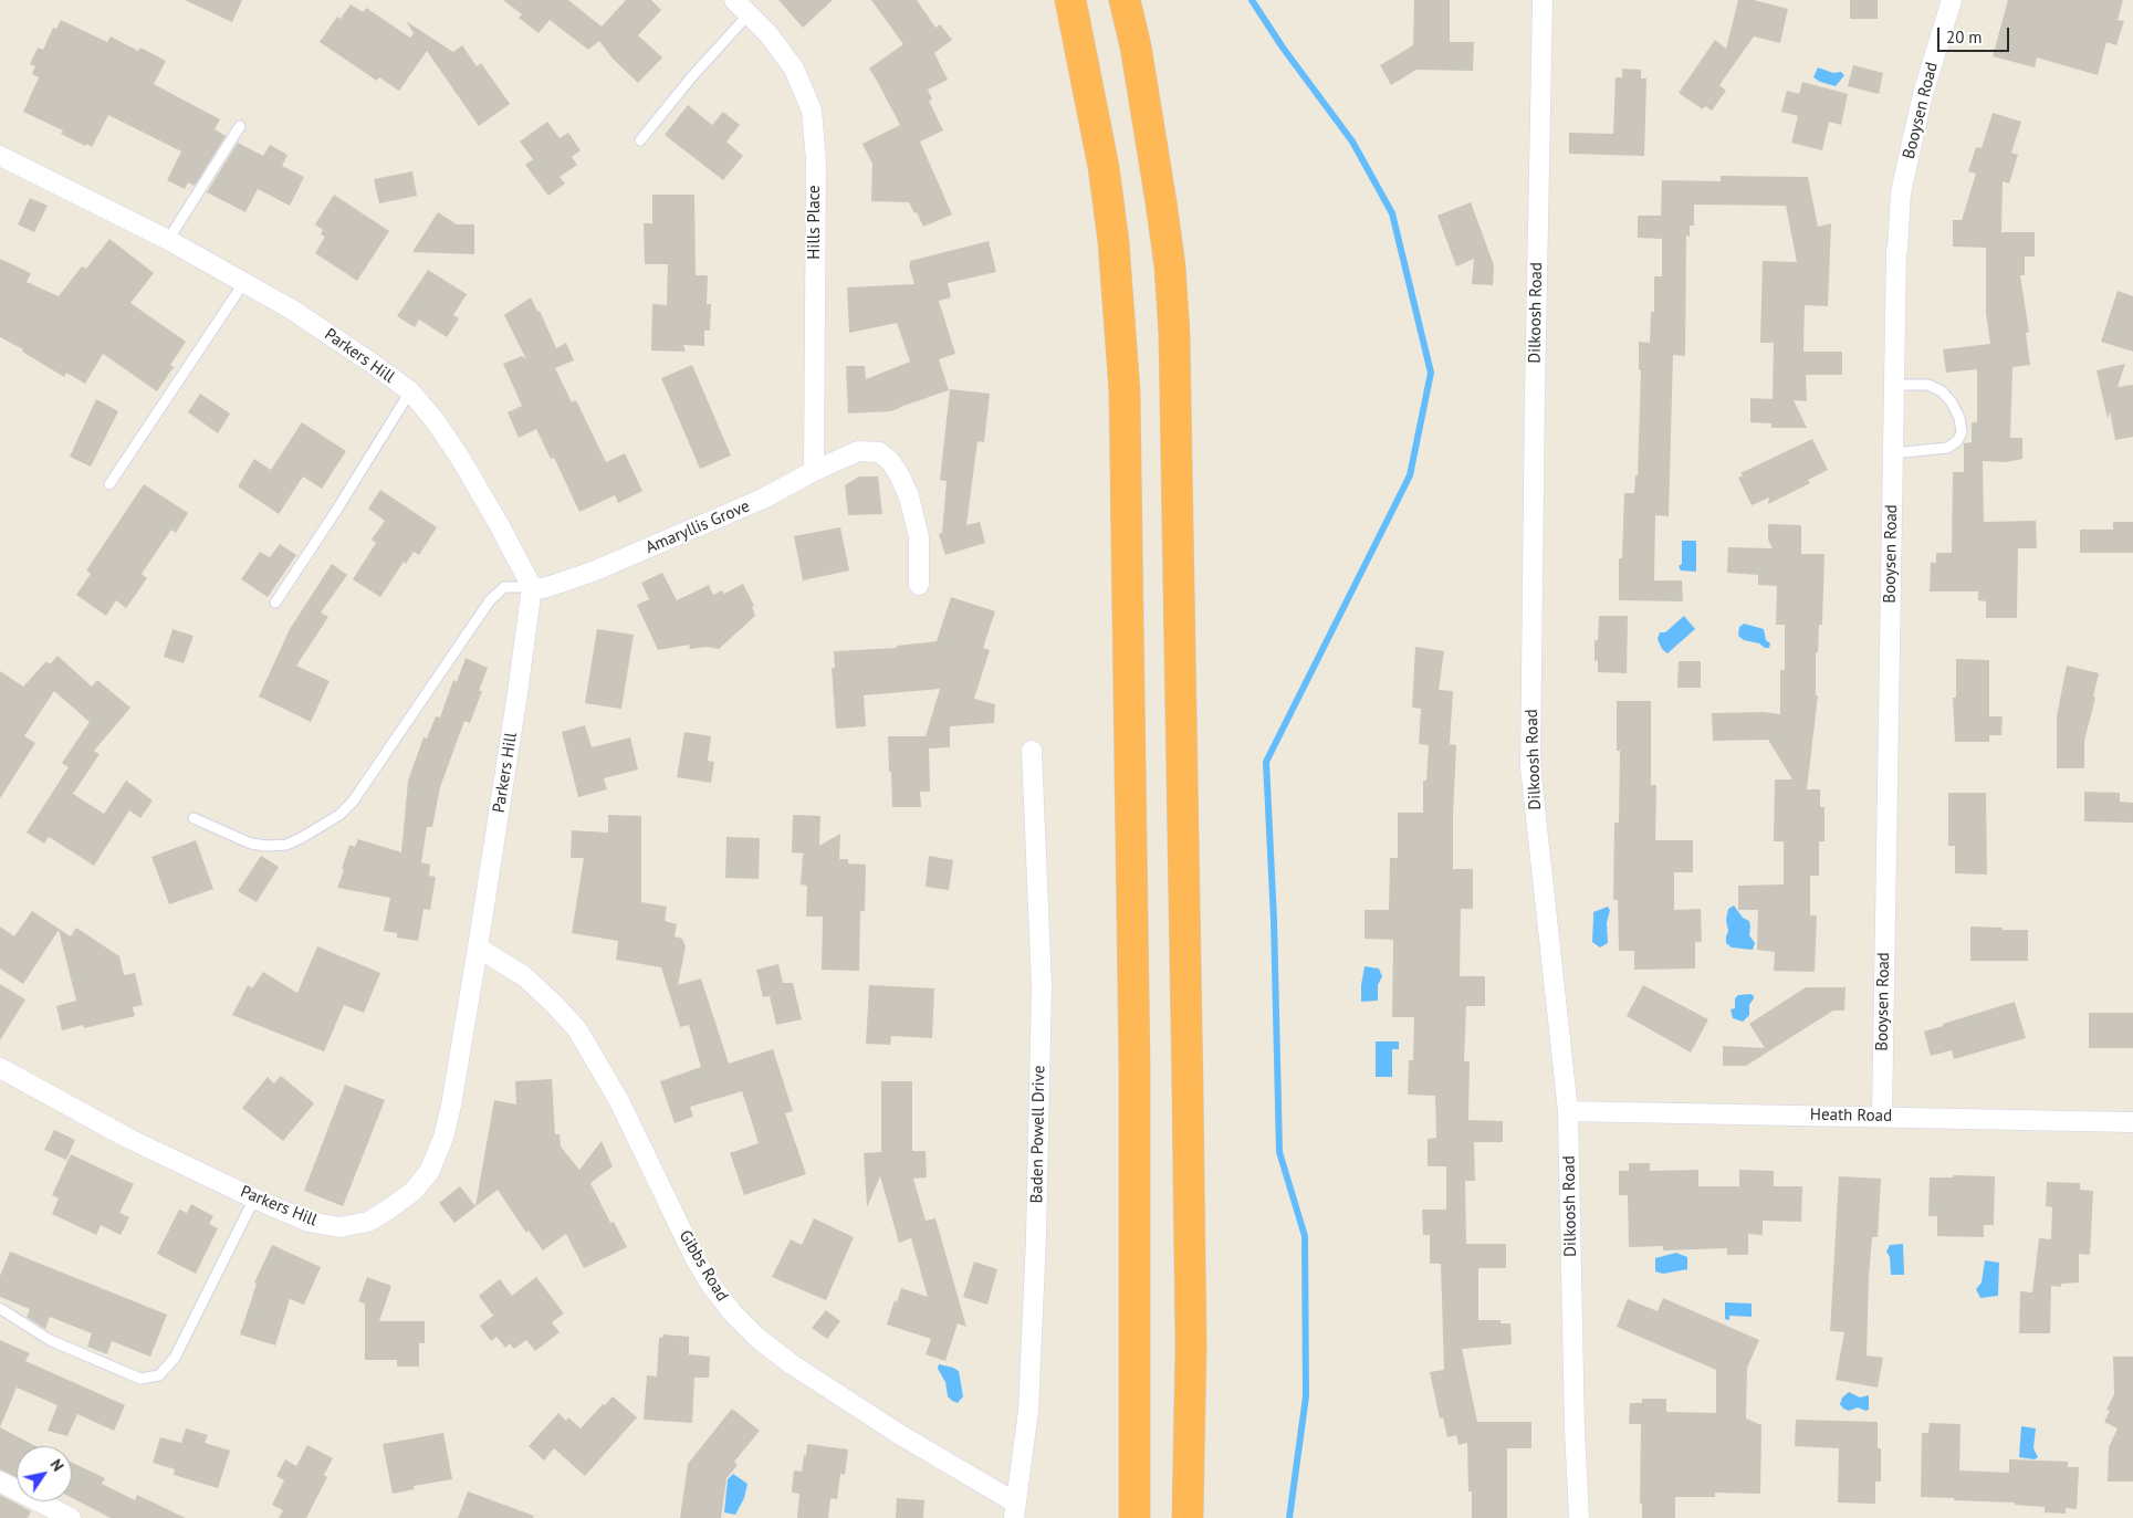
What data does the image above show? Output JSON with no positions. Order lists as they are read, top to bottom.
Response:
{
  "streets": {
    "street": [
      "Booysen Road",
      "Hills Place",
      "Dilkoosh Road",
      "Parkers Hill",
      "Amaryllis Grove",
      "Heath Road",
      "Baden Powell Drive",
      "Gibbs Road"
    ]
  },
  "crossings": [
    ["Booysen Road", "Heath Road"],
    ["Hills Place", "Amaryllis Grove"],
    ["Dilkoosh Road", "Heath Road"],
    ["Parkers Hill", "Amaryllis Grove"],
    ["Parkers Hill", "Gibbs Road"],
    ["Baden Powell Drive", "Gibbs Road"]
  ],
  "scale_bar": "20 m",
  "north": "top right"
}
